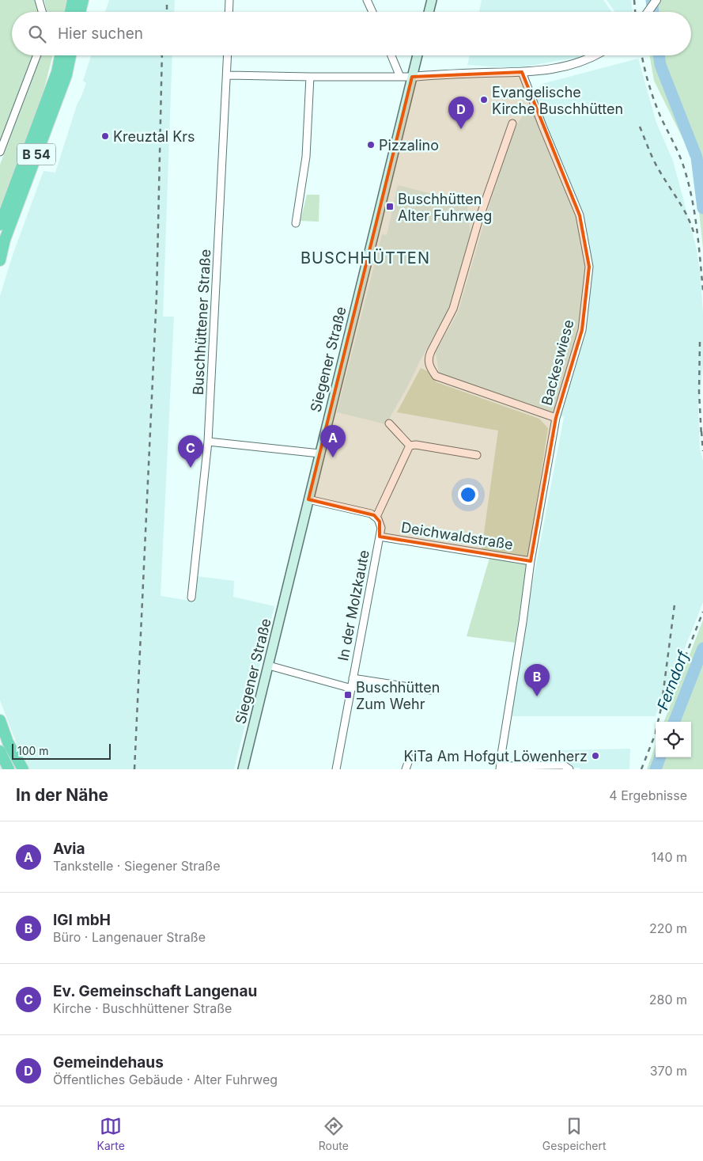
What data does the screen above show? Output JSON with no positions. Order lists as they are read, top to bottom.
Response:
{
  "streets": {
    "highway": ["B 54"],
    "main road": ["Siegener Straße"],
    "street": [
      "Buschhüttener Straße",
      "Backeswiese",
      "Deichwaldstraße",
      "In der Molzkaute"
    ]
  },
  "crossings": [
    ["Backeswiese", "Deichwaldstraße"],
    ["Deichwaldstraße", "In der Molzkaute"]
  ],
  "districts": ["BUSCHHÜTTEN"],
  "water": ["Ferndorf"],
  "places": {
    "other": [
      "Evangelische Kirche Buschhütten",
      "Kreuztal Krs",
      "Pizzalino",
      "KiTa Am Hofgut Löwenherz"
    ],
    "transit": ["Buschhütten Alter Fuhrweg", "Buschhütten Zum Wehr"]
  },
  "scale_bar": "100 m",
  "page": {
    "search": "Hier suchen",
    "pins": [
      "D",
      "A",
      "C",
      "B"
    ],
    "scale": "100 m",
    "heading": ["In der Nähe", "4 Ergebnisse"],
    "list": [
      {
        "mark": "A",
        "name": "Avia",
        "note": "Tankstelle · Siegener Straße",
        "value": "140 m"
      },
      {
        "mark": "B",
        "name": "IGI mbH",
        "note": "Büro · Langenauer Straße",
        "value": "220 m"
      },
      {
        "mark": "C",
        "name": "Ev. Gemeinschaft Langenau",
        "note": "Kirche · Buschhüttener Straße",
        "value": "280 m"
      },
      {
        "mark": "D",
        "name": "Gemeindehaus",
        "note": "Öffentliches Gebäude · Alter Fuhrweg",
        "value": "370 m"
      }
    ],
    "nav": ["Karte", "Route", "Gespeichert"]
  }
}
